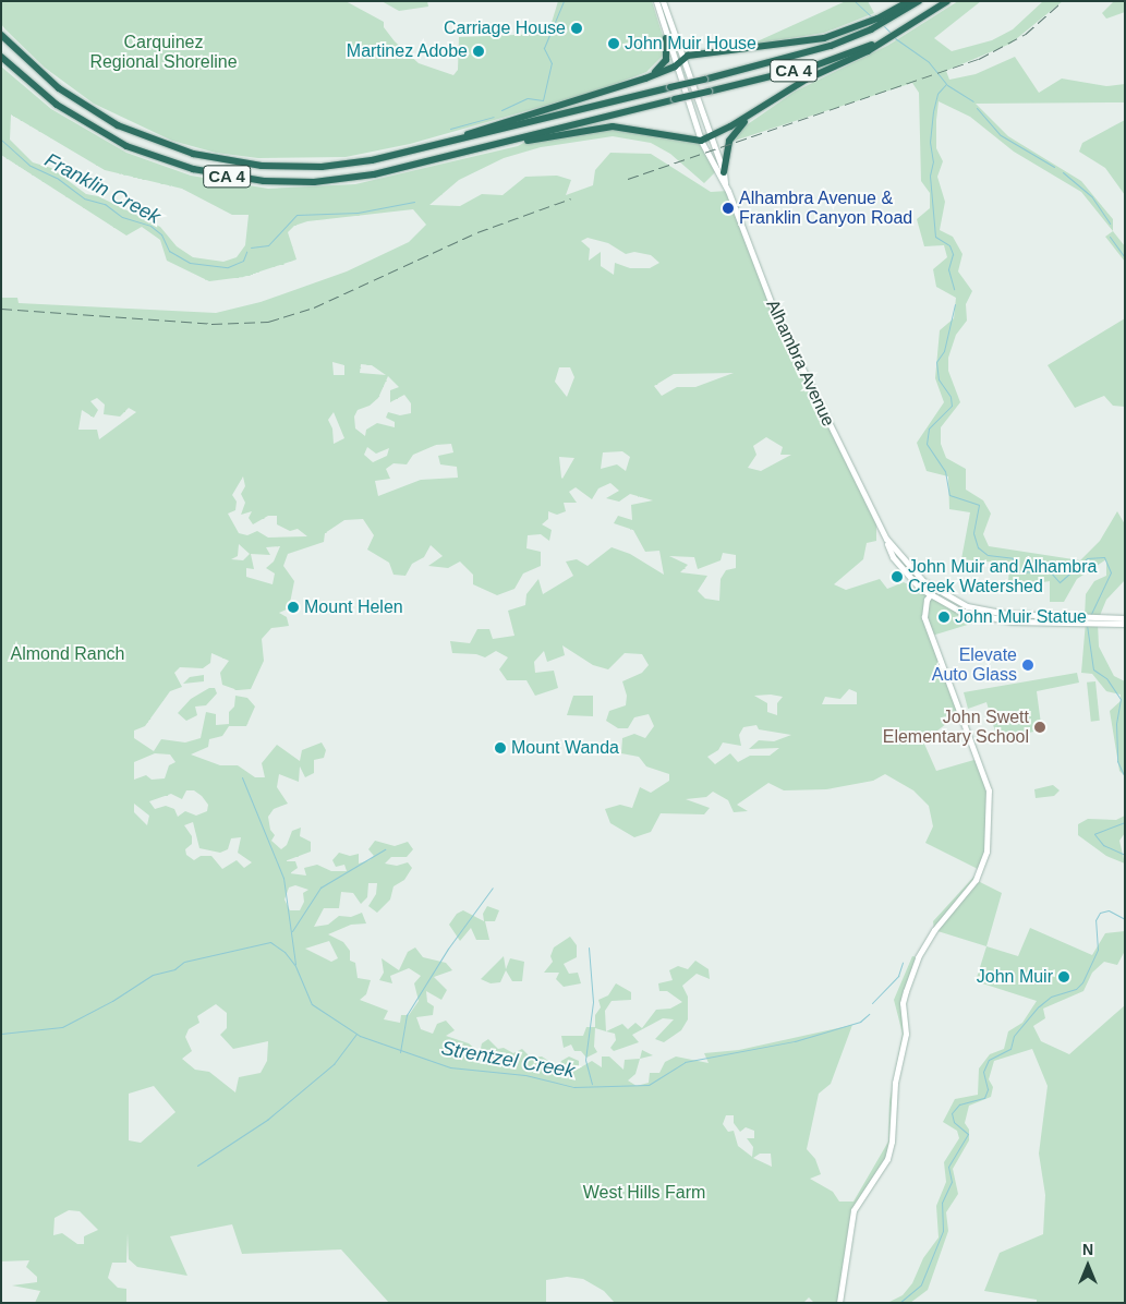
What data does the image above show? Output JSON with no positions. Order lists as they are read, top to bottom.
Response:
{
  "streets": {
    "highway": ["CA 4"],
    "main road": ["Alhambra Avenue"]
  },
  "water": ["Franklin Creek", "Strentzel Creek"],
  "parks": ["Carquinez Regional Shoreline", "Almond Ranch", "West Hills Farm"],
  "places": [
    "Carriage House",
    "John Muir House",
    "Martinez Adobe",
    "Alhambra Avenue & Franklin Canyon Road",
    "John Muir and Alhambra Creek Watershed",
    "Mount Helen",
    "John Muir Statue",
    "Elevate Auto Glass",
    "John Swett Elementary School",
    "Mount Wanda",
    "John Muir"
  ],
  "north": "top"
}
